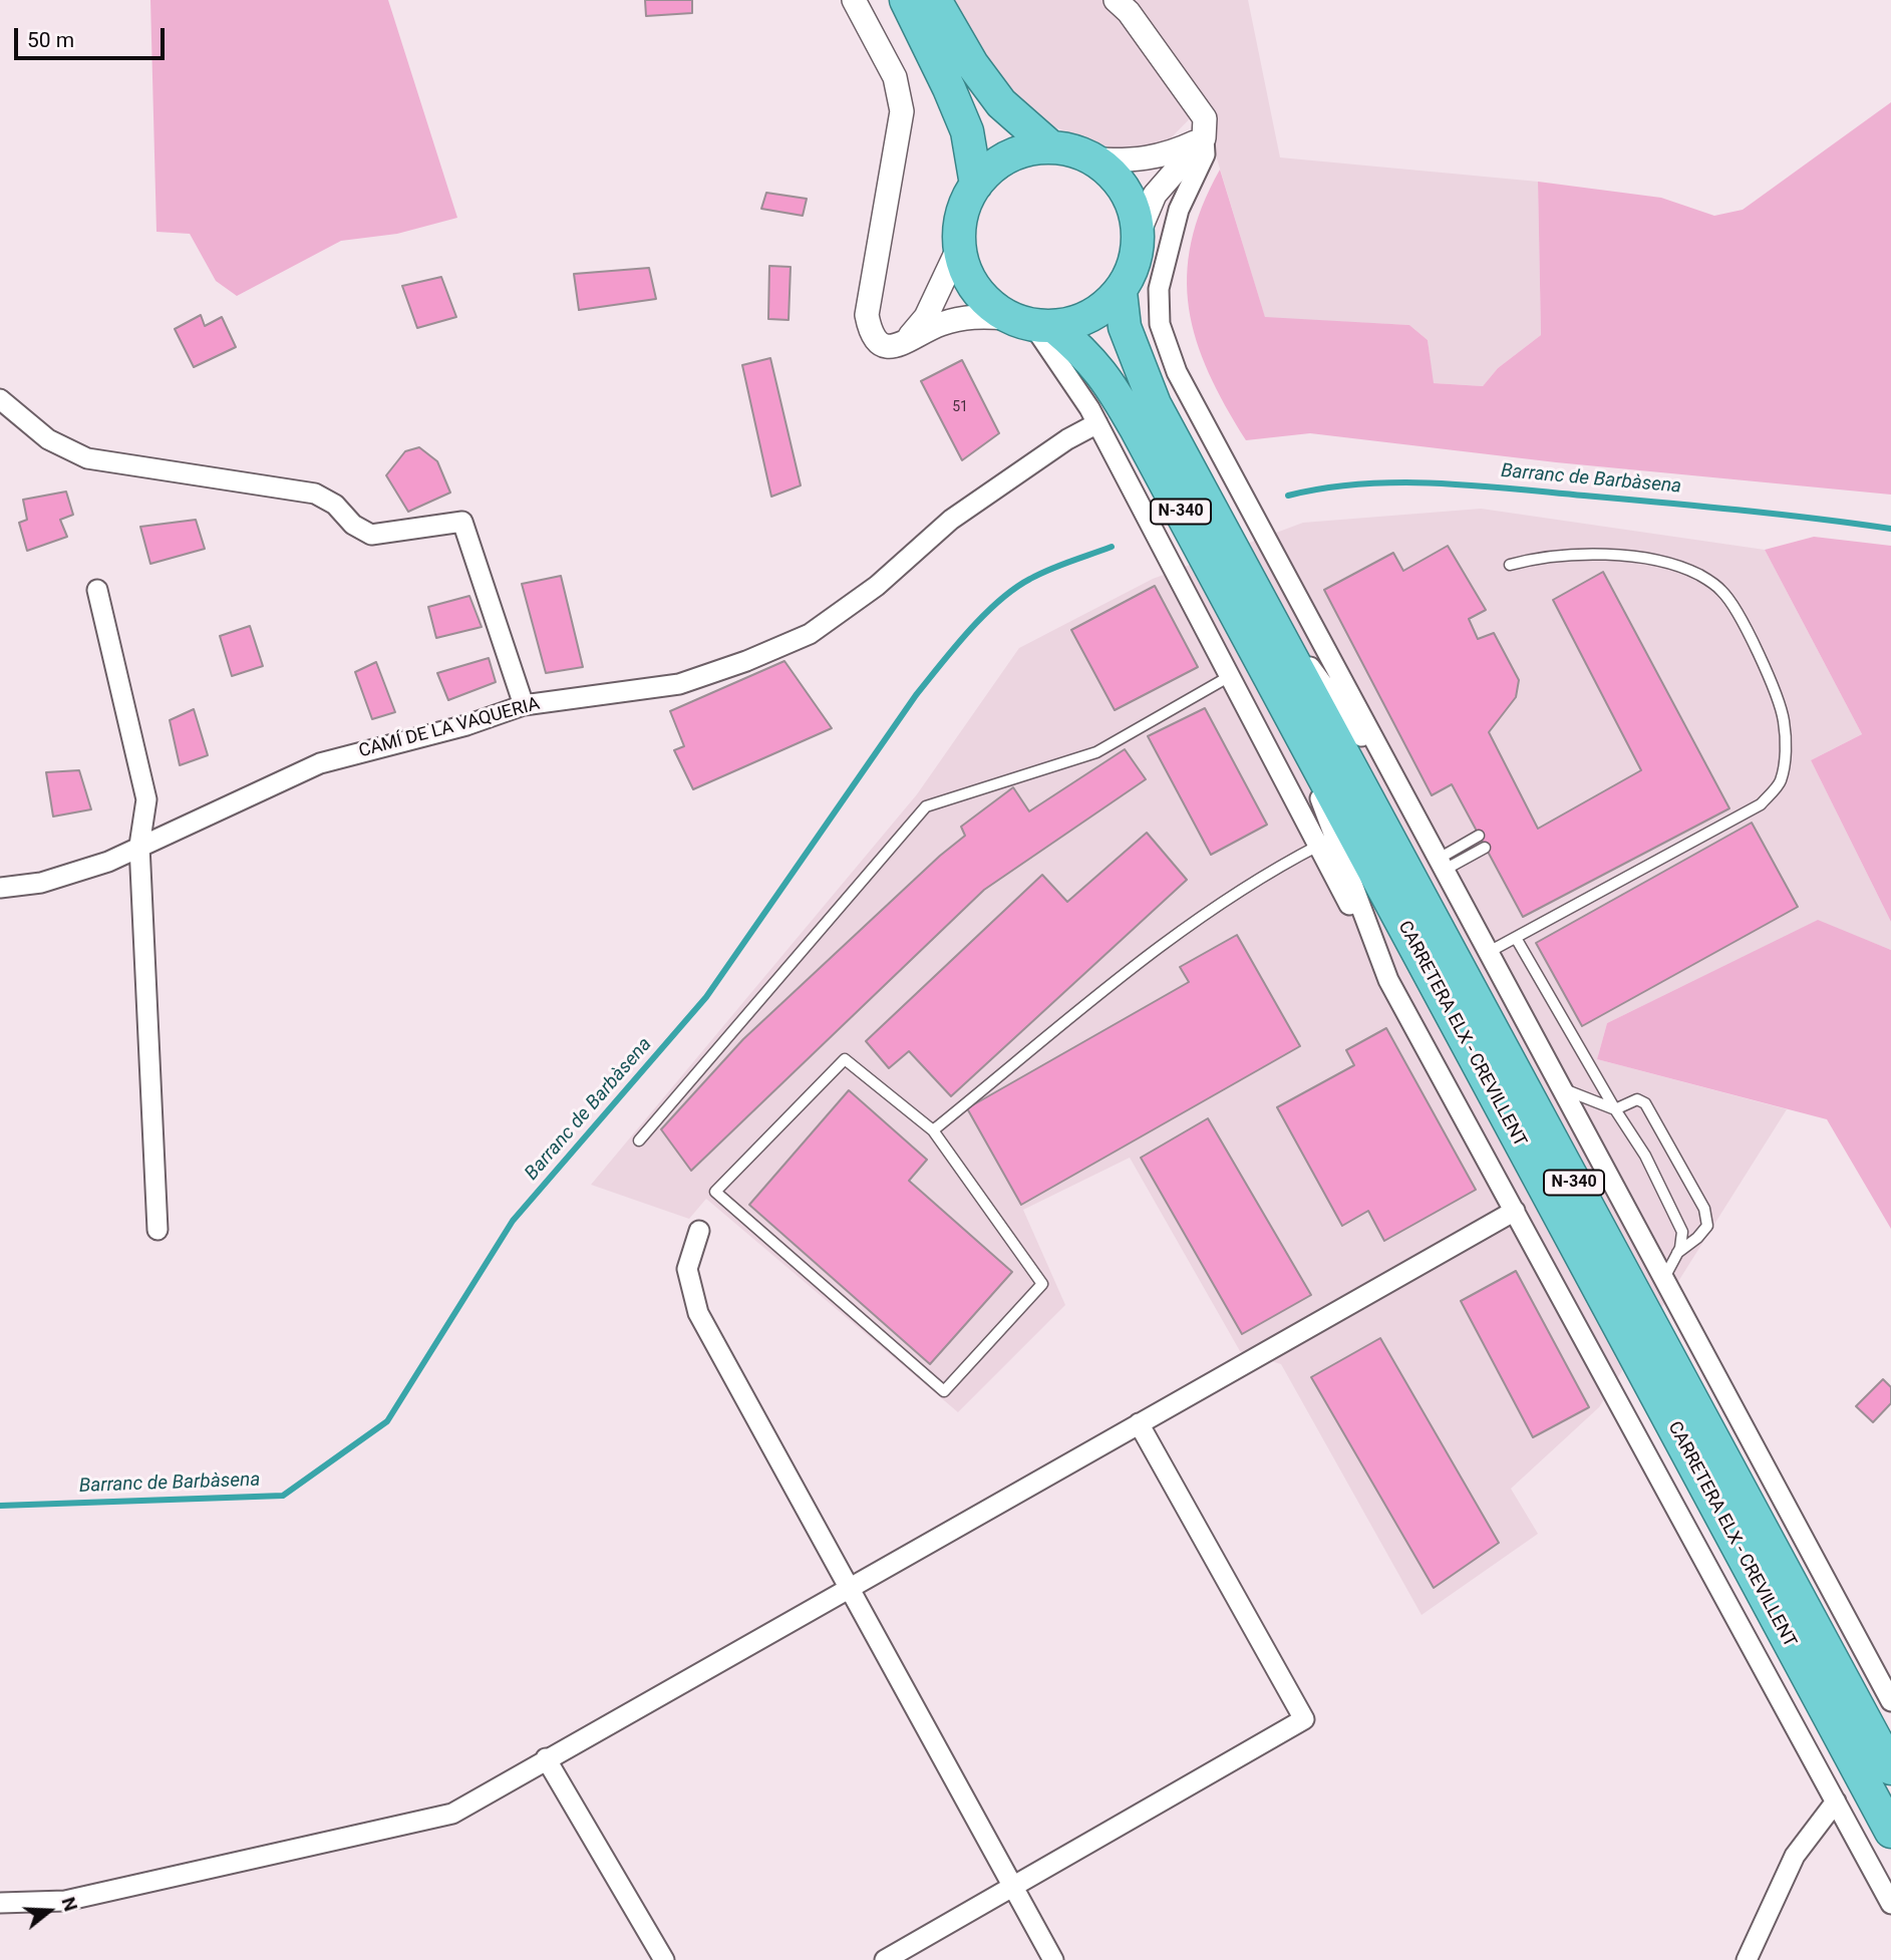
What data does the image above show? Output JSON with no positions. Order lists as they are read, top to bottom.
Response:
{
  "streets": {
    "highway": ["N-340", "CARRETERA ELX - CREVILLENT"],
    "street": ["CAMÍ DE LA VAQUERIA"]
  },
  "crossings": [
    ["N-340", "CARRETERA ELX - CREVILLENT"]
  ],
  "water": ["Barranc de Barbàsena"],
  "house_numbers": ["51"],
  "scale_bar": "50 m",
  "north": "right"
}
